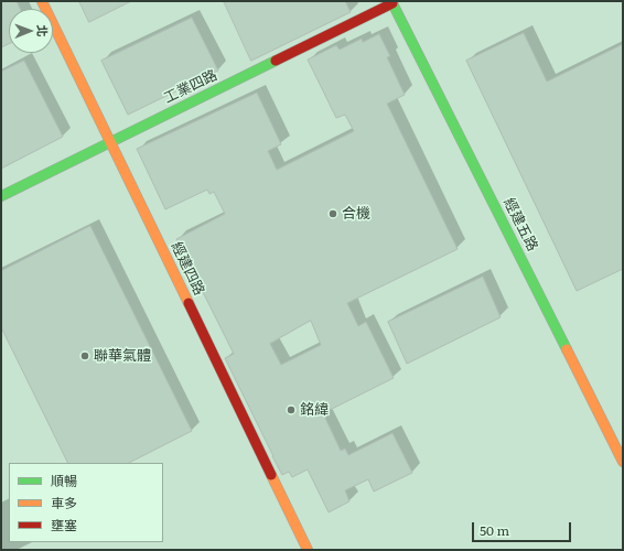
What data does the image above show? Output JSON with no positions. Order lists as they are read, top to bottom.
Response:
{
  "streets": {
    "street": ["工業四路", "經建五路", "經建四路"]
  },
  "crossings": [
    ["工業四路", "經建五路"],
    ["工業四路", "經建四路"]
  ],
  "places": ["合機", "聯華氣體", "銘緯"],
  "legend": ["順暢", "車多", "壅塞"],
  "scale_bar": "50 m",
  "north": "right"
}
